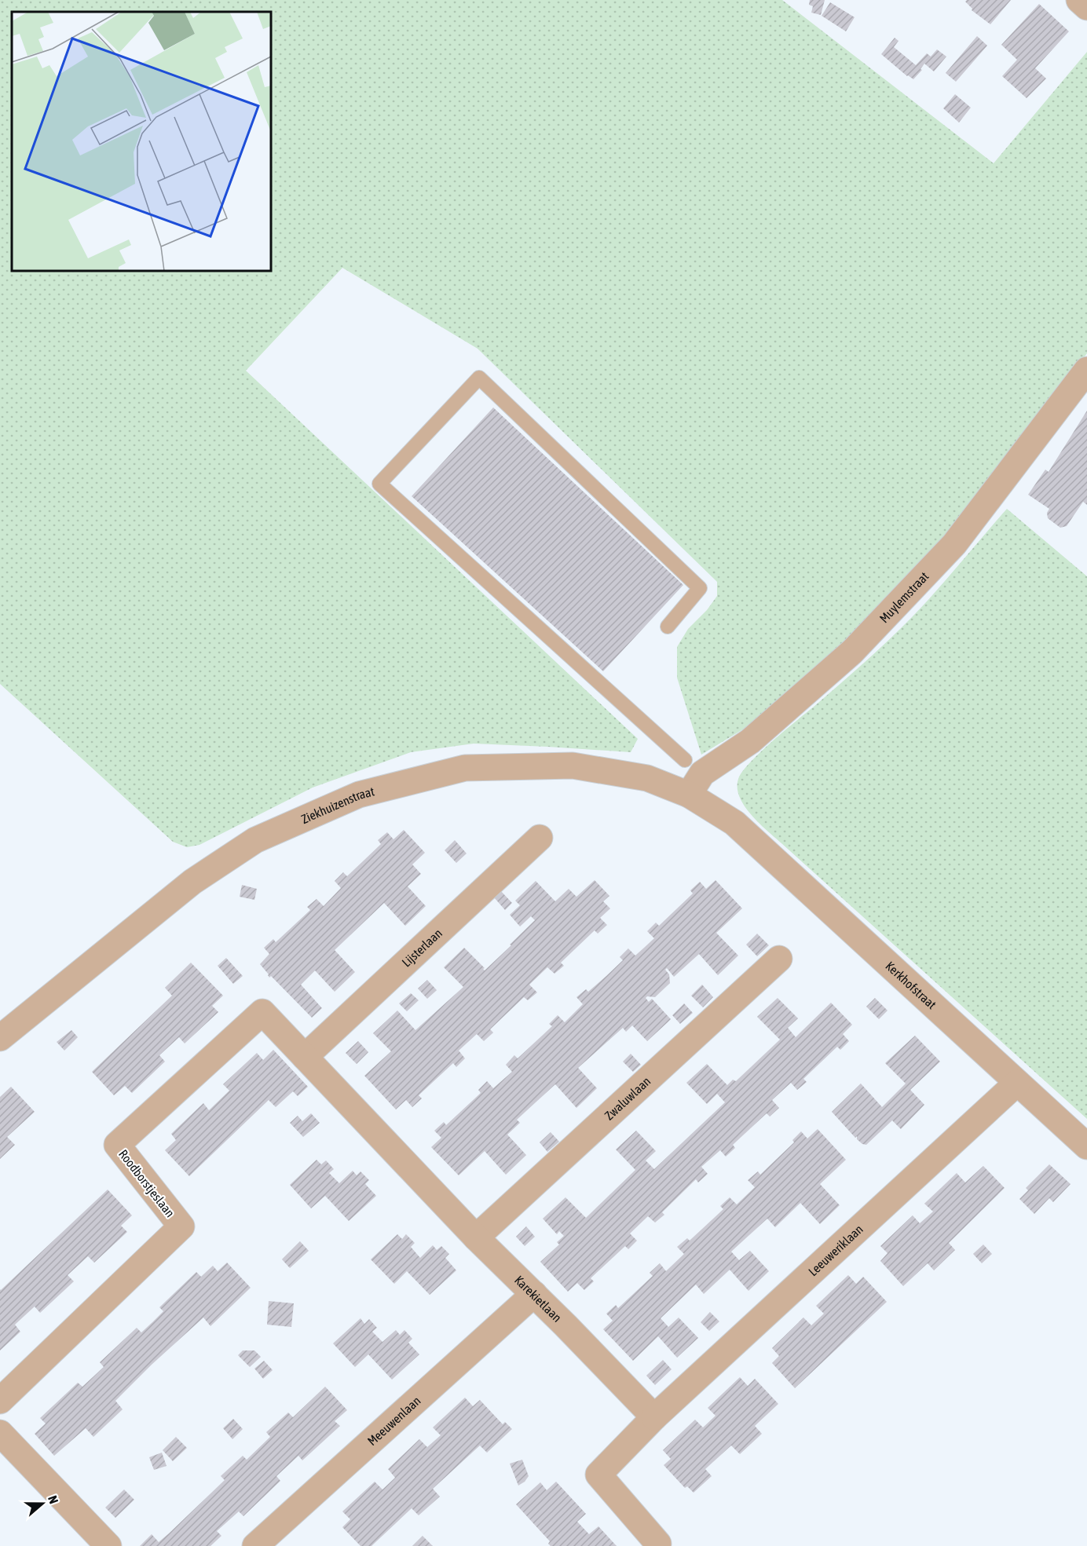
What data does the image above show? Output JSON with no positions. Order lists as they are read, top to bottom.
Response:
{
  "streets": {
    "street": [
      "Muylemstraat",
      "Ziekhuizenstraat",
      "Lijsterlaan",
      "Kerkhofstraat",
      "Zwaluwlaan",
      "Roodborstjeslaan",
      "Leeuweriklaan",
      "Karekietlaan",
      "Meeuwenlaan"
    ]
  },
  "crossings": [
    ["Muylemstraat", "Ziekhuizenstraat"],
    ["Ziekhuizenstraat", "Kerkhofstraat"],
    ["Lijsterlaan", "Roodborstjeslaan"],
    ["Lijsterlaan", "Karekietlaan"],
    ["Kerkhofstraat", "Leeuweriklaan"],
    ["Zwaluwlaan", "Karekietlaan"],
    ["Roodborstjeslaan", "Karekietlaan"],
    ["Leeuweriklaan", "Karekietlaan"],
    ["Karekietlaan", "Meeuwenlaan"]
  ],
  "north": "right"
}
